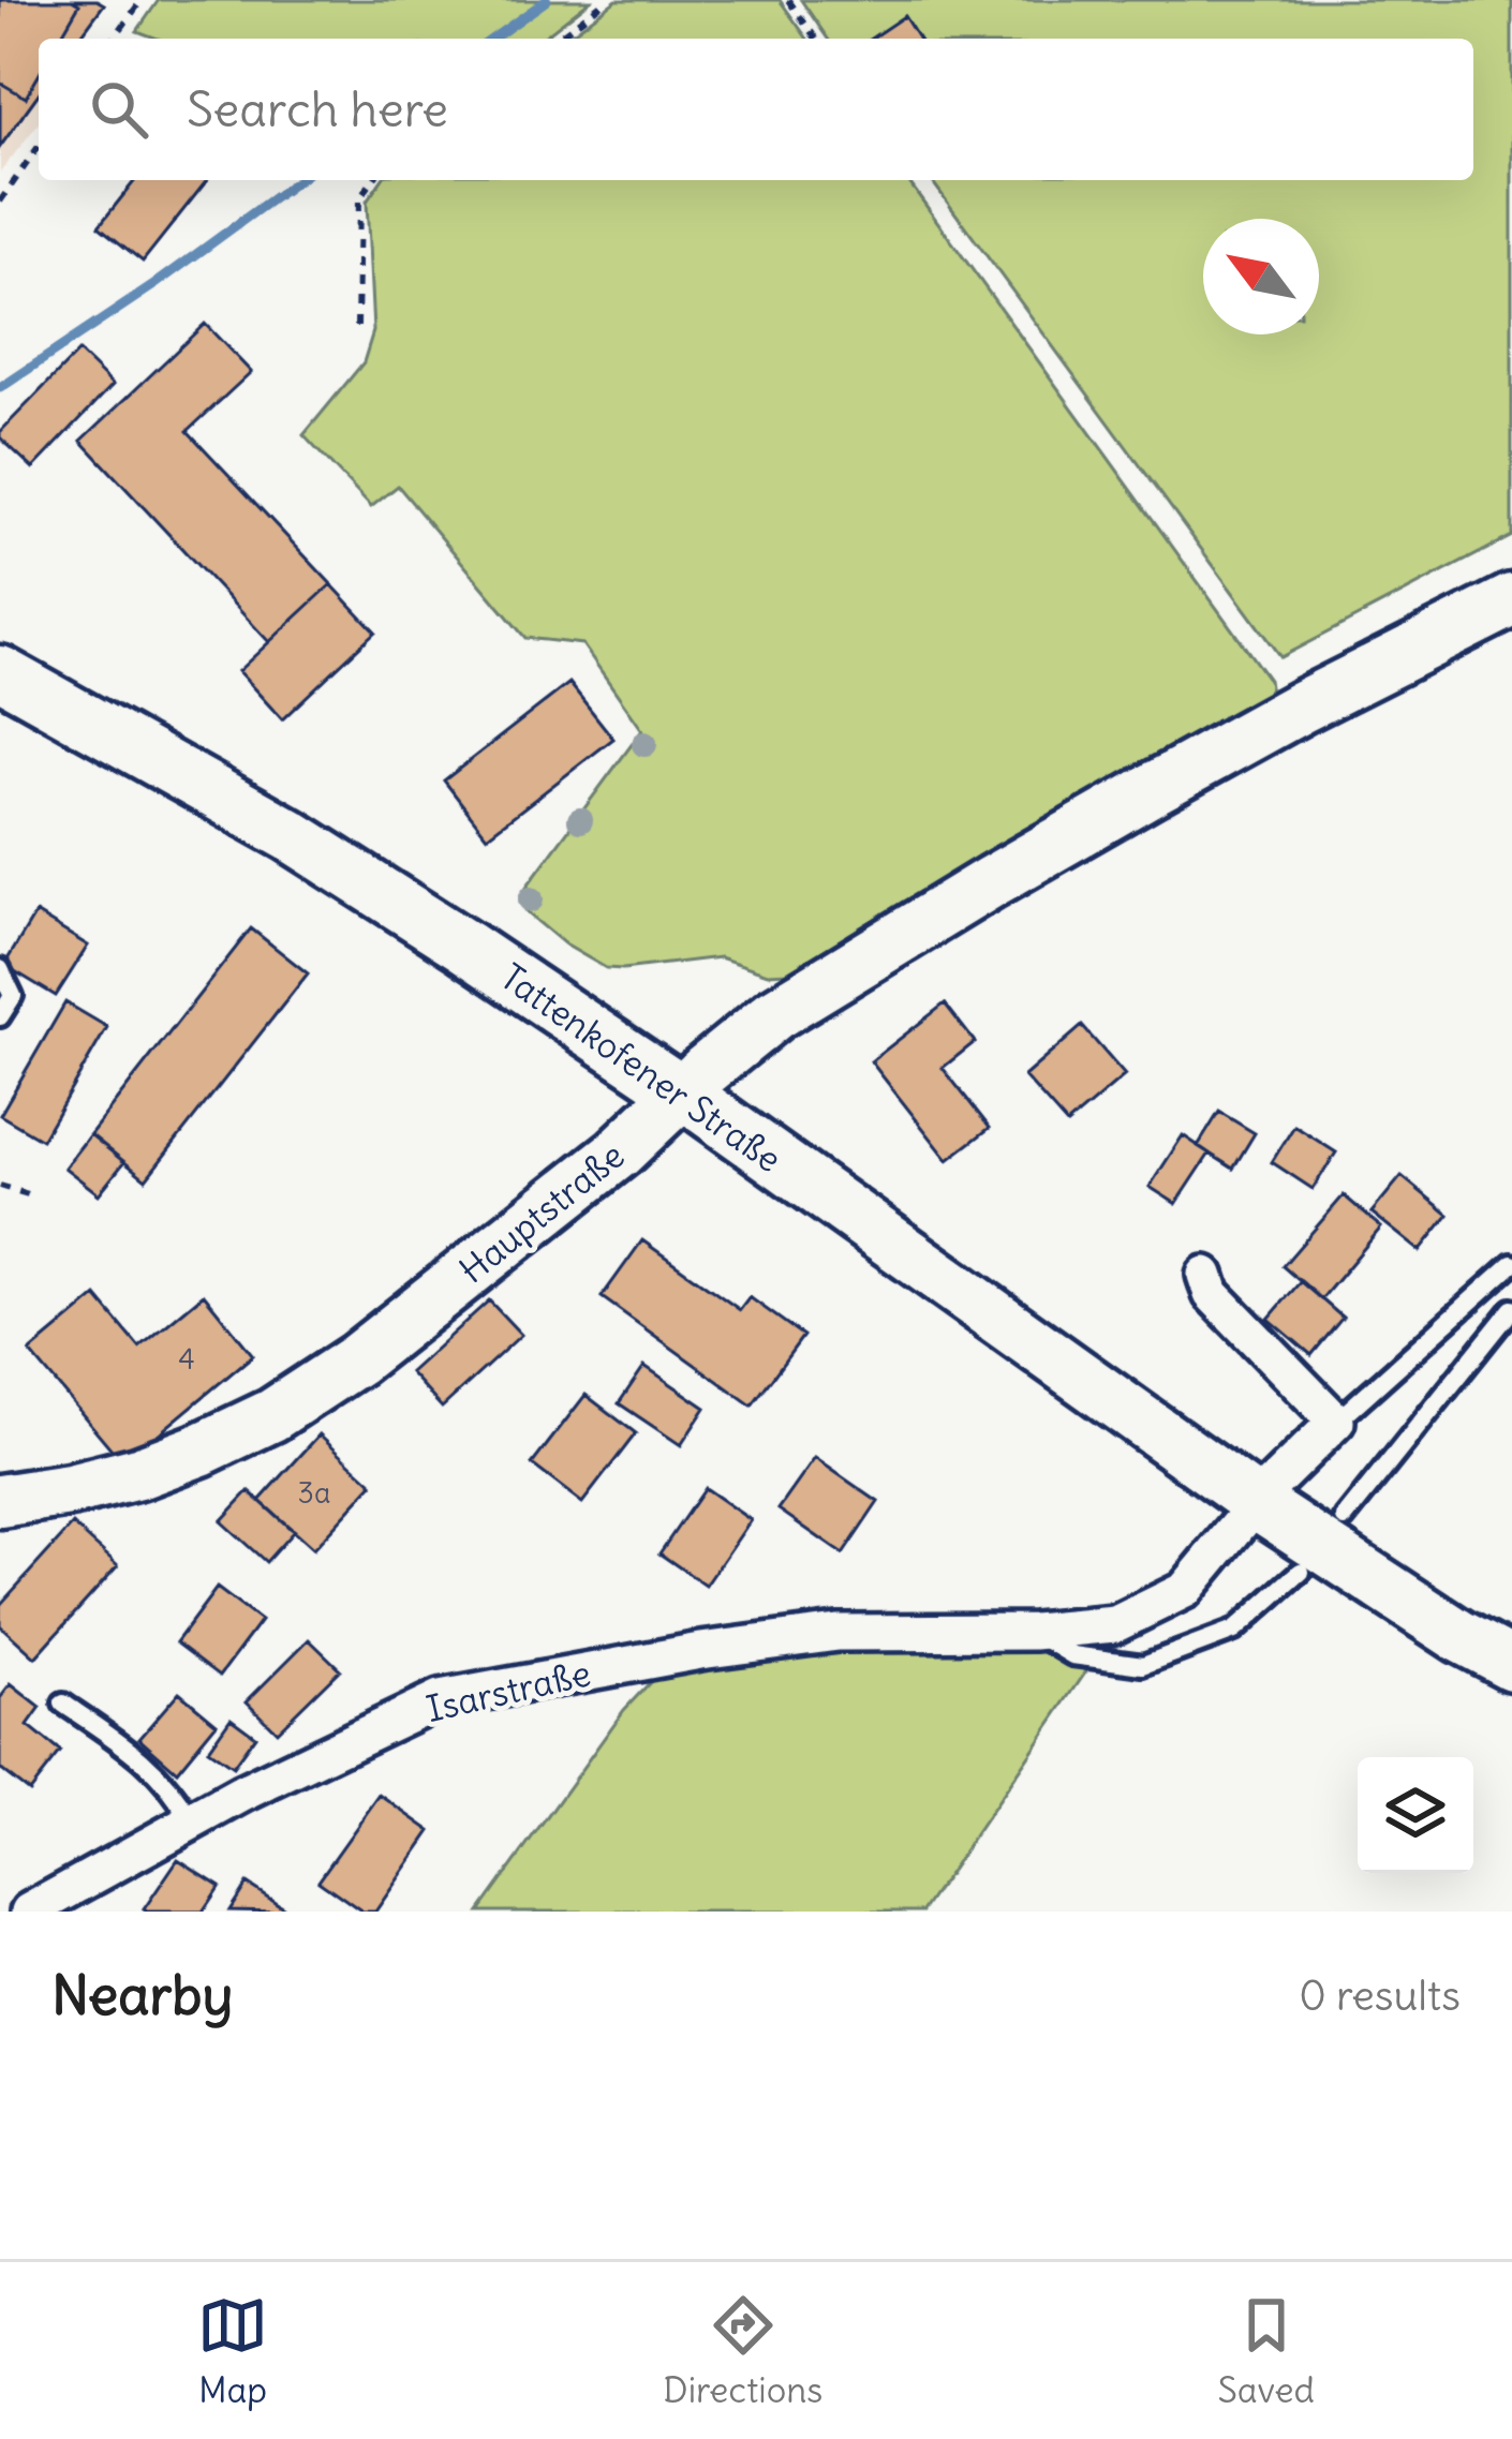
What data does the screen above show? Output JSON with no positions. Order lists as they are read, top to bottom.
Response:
{
  "streets": {
    "main road": ["Tattenkofener Straße", "Hauptstraße"],
    "street": ["Isarstraße"]
  },
  "crossings": [
    ["Tattenkofener Straße", "Hauptstraße"],
    ["Tattenkofener Straße", "Isarstraße"]
  ],
  "house_numbers": ["4", "3a"],
  "north": "top left",
  "page": {
    "search": "Search here",
    "heading": ["Nearby", "0 results"],
    "nav": ["Map", "Directions", "Saved"]
  }
}
